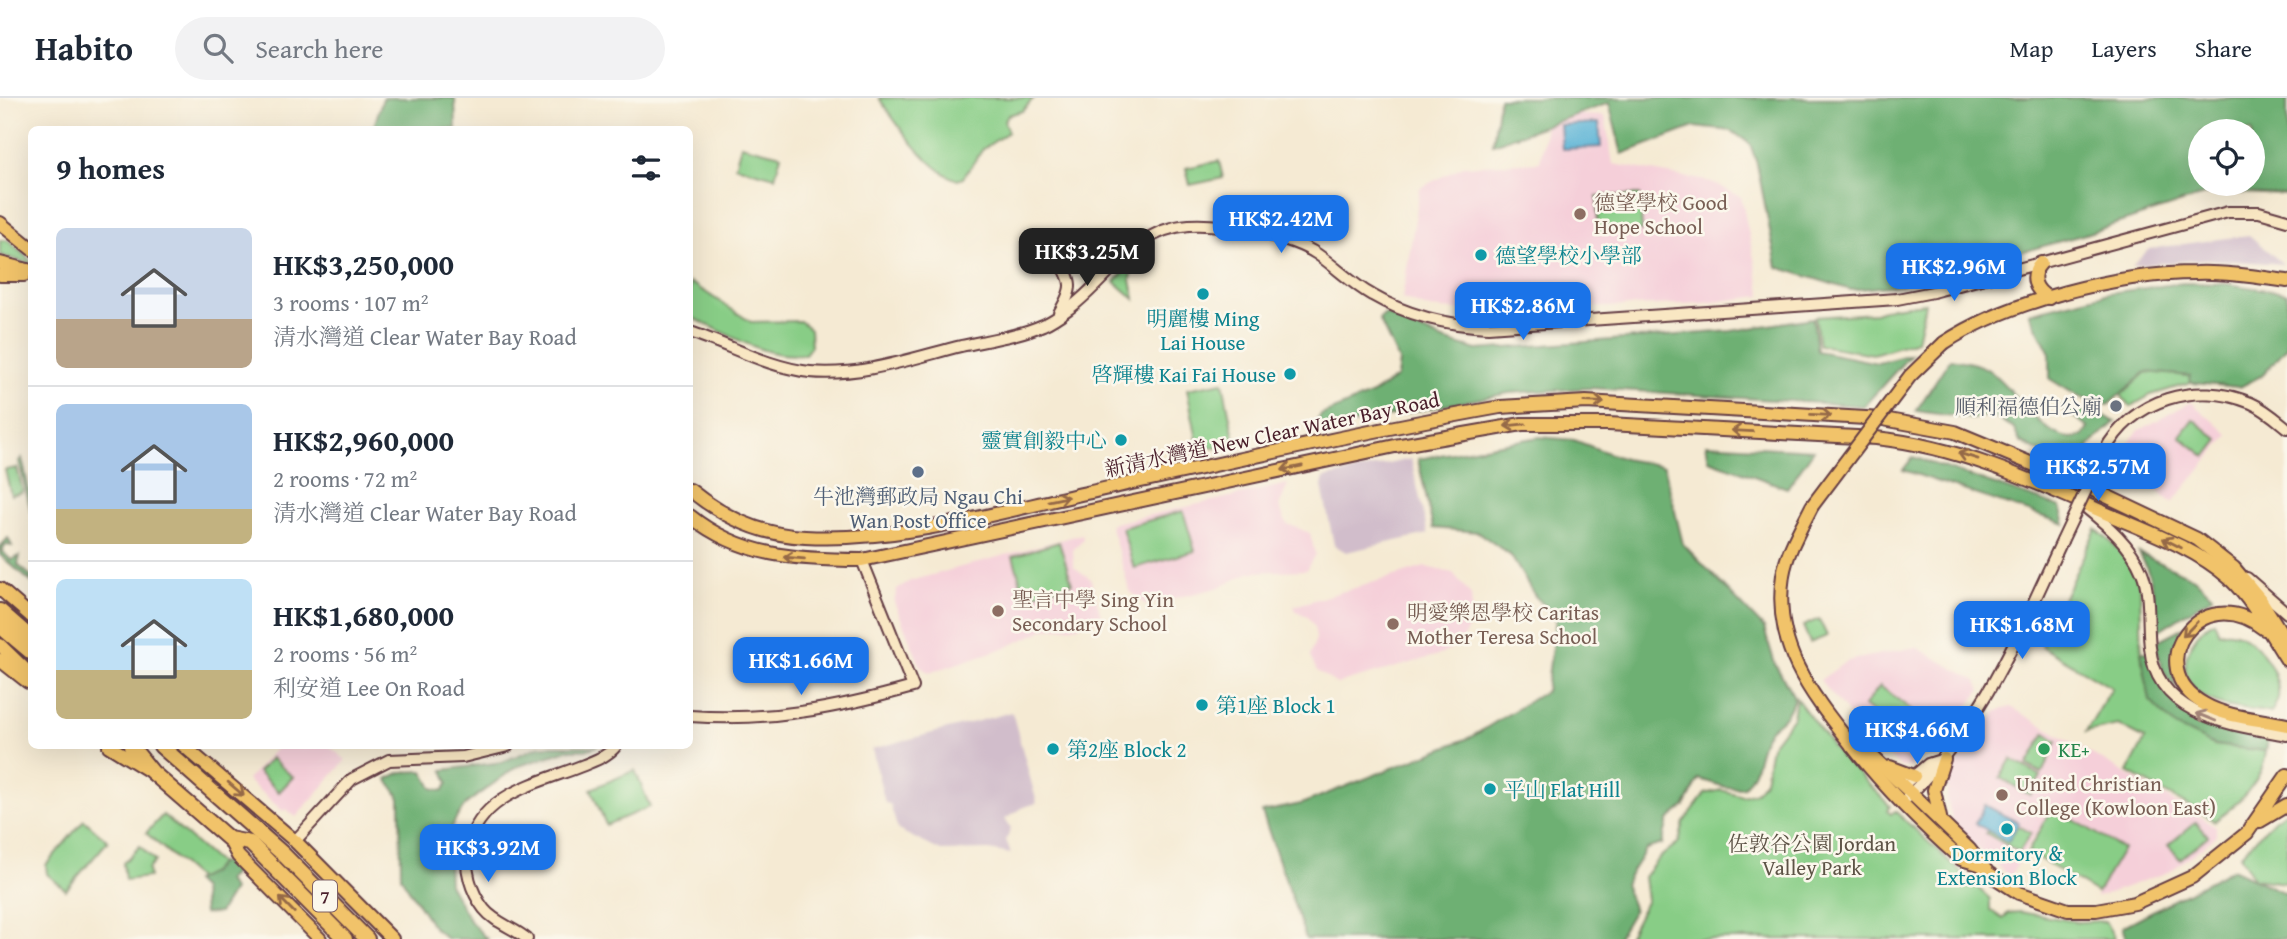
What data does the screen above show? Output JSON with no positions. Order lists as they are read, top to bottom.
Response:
{
  "streets": {
    "highway": ["7"],
    "main road": ["新清水灣道 New Clear Water Bay Road"]
  },
  "parks": ["佐敦谷公園 Jordan Valley Park"],
  "places": [
    "德望學校 Good Hope School",
    "德望學校小學部",
    "明麗樓 Ming Lai House",
    "啓輝樓 Kai Fai House",
    "順利福德伯公廟",
    "靈實創毅中心",
    "牛池灣郵政局 Ngau Chi Wan Post Office",
    "聖言中學 Sing Yin Secondary School",
    "明愛樂恩學校 Caritas Mother Teresa School",
    "第1座 Block 1",
    "第2座 Block 2",
    "KE+",
    "平山 Flat Hill",
    "United Christian College (Kowloon East)",
    "Dormitory & Extension Block"
  ],
  "page": {
    "header": "Habito",
    "search": "Search here",
    "nav": ["Map", "Layers", "Share"],
    "heading": "9 homes",
    "price": [
      "HK$2.42M",
      "HK$3.25M",
      "HK$2.96M",
      "HK$2.86M",
      "HK$2.57M",
      "HK$1.68M",
      "HK$1.66M",
      "HK$4.66M",
      "HK$3.92M"
    ],
    "list": [
      {
        "name": "HK$3,250,000",
        "note": "3 rooms · 107 m² · 清水灣道 Clear Water Bay Road"
      },
      {
        "name": "HK$2,960,000",
        "note": "2 rooms · 72 m² · 清水灣道 Clear Water Bay Road"
      },
      {
        "name": "HK$1,680,000",
        "note": "2 rooms · 56 m² · 利安道 Lee On Road"
      }
    ]
  }
}
